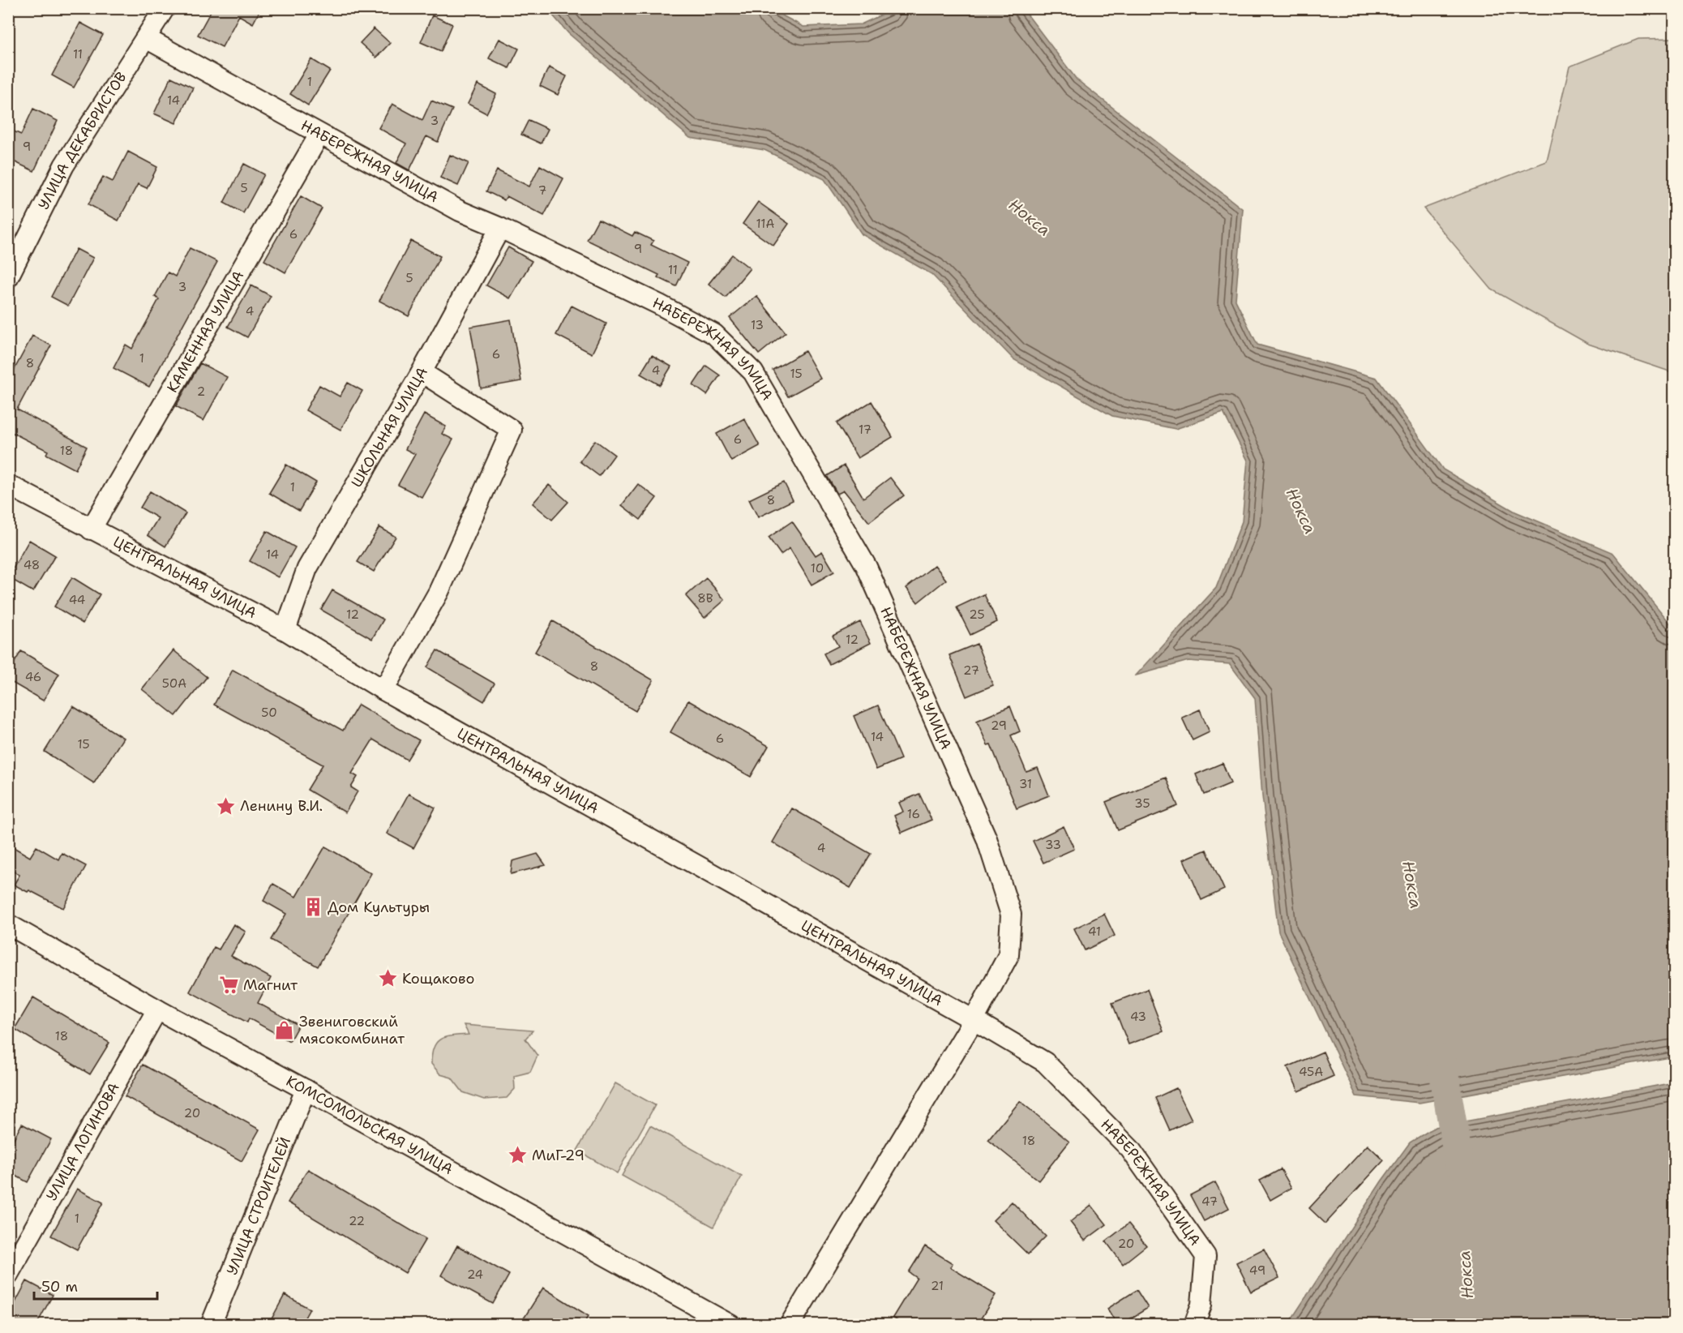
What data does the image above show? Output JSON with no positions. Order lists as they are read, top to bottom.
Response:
{
  "streets": {
    "street": [
      "УЛИЦА ДЕКАБРИСТОВ",
      "НАБЕРЕЖНАЯ УЛИЦА",
      "КАМЕННАЯ УЛИЦА",
      "ШКОЛЬНАЯ УЛИЦА",
      "ЦЕНТРАЛЬНАЯ УЛИЦА",
      "КОМСОМОЛЬСКАЯ УЛИЦА",
      "УЛИЦА ЛОГИНОВА",
      "УЛИЦА СТРОИТЕЛЕЙ"
    ]
  },
  "crossings": [
    ["УЛИЦА ДЕКАБРИСТОВ", "НАБЕРЕЖНАЯ УЛИЦА"],
    ["НАБЕРЕЖНАЯ УЛИЦА", "КАМЕННАЯ УЛИЦА"],
    ["НАБЕРЕЖНАЯ УЛИЦА", "ШКОЛЬНАЯ УЛИЦА"],
    ["НАБЕРЕЖНАЯ УЛИЦА", "ЦЕНТРАЛЬНАЯ УЛИЦА"],
    ["КАМЕННАЯ УЛИЦА", "ЦЕНТРАЛЬНАЯ УЛИЦА"],
    ["ШКОЛЬНАЯ УЛИЦА", "ЦЕНТРАЛЬНАЯ УЛИЦА"],
    ["КОМСОМОЛЬСКАЯ УЛИЦА", "УЛИЦА ЛОГИНОВА"],
    ["КОМСОМОЛЬСКАЯ УЛИЦА", "УЛИЦА СТРОИТЕЛЕЙ"]
  ],
  "water": ["Нокса"],
  "places": {
    "place": ["Ленину В.И.", "Кощаково", "МиГ-29"],
    "building": ["Дом Культуры"],
    "supermarket": ["Магнит"],
    "shop": ["Звениговский мясокомбинат"]
  },
  "house_numbers": [
    "11",
    "1",
    "14",
    "3",
    "9",
    "5",
    "7",
    "11А",
    "6",
    "9",
    "11",
    "5",
    "3",
    "4",
    "13",
    "6",
    "1",
    "8",
    "4",
    "15",
    "2",
    "17",
    "6",
    "18",
    "1",
    "8",
    "14",
    "48",
    "10",
    "8В",
    "44",
    "12",
    "25",
    "12",
    "8",
    "27",
    "46",
    "50А",
    "50",
    "29",
    "14",
    "6",
    "15",
    "31",
    "35",
    "16",
    "33",
    "4",
    "41",
    "43",
    "18",
    "45А",
    "20",
    "18",
    "47",
    "1",
    "22",
    "20",
    "49",
    "24",
    "21"
  ],
  "scale_bar": "50 m"
}
